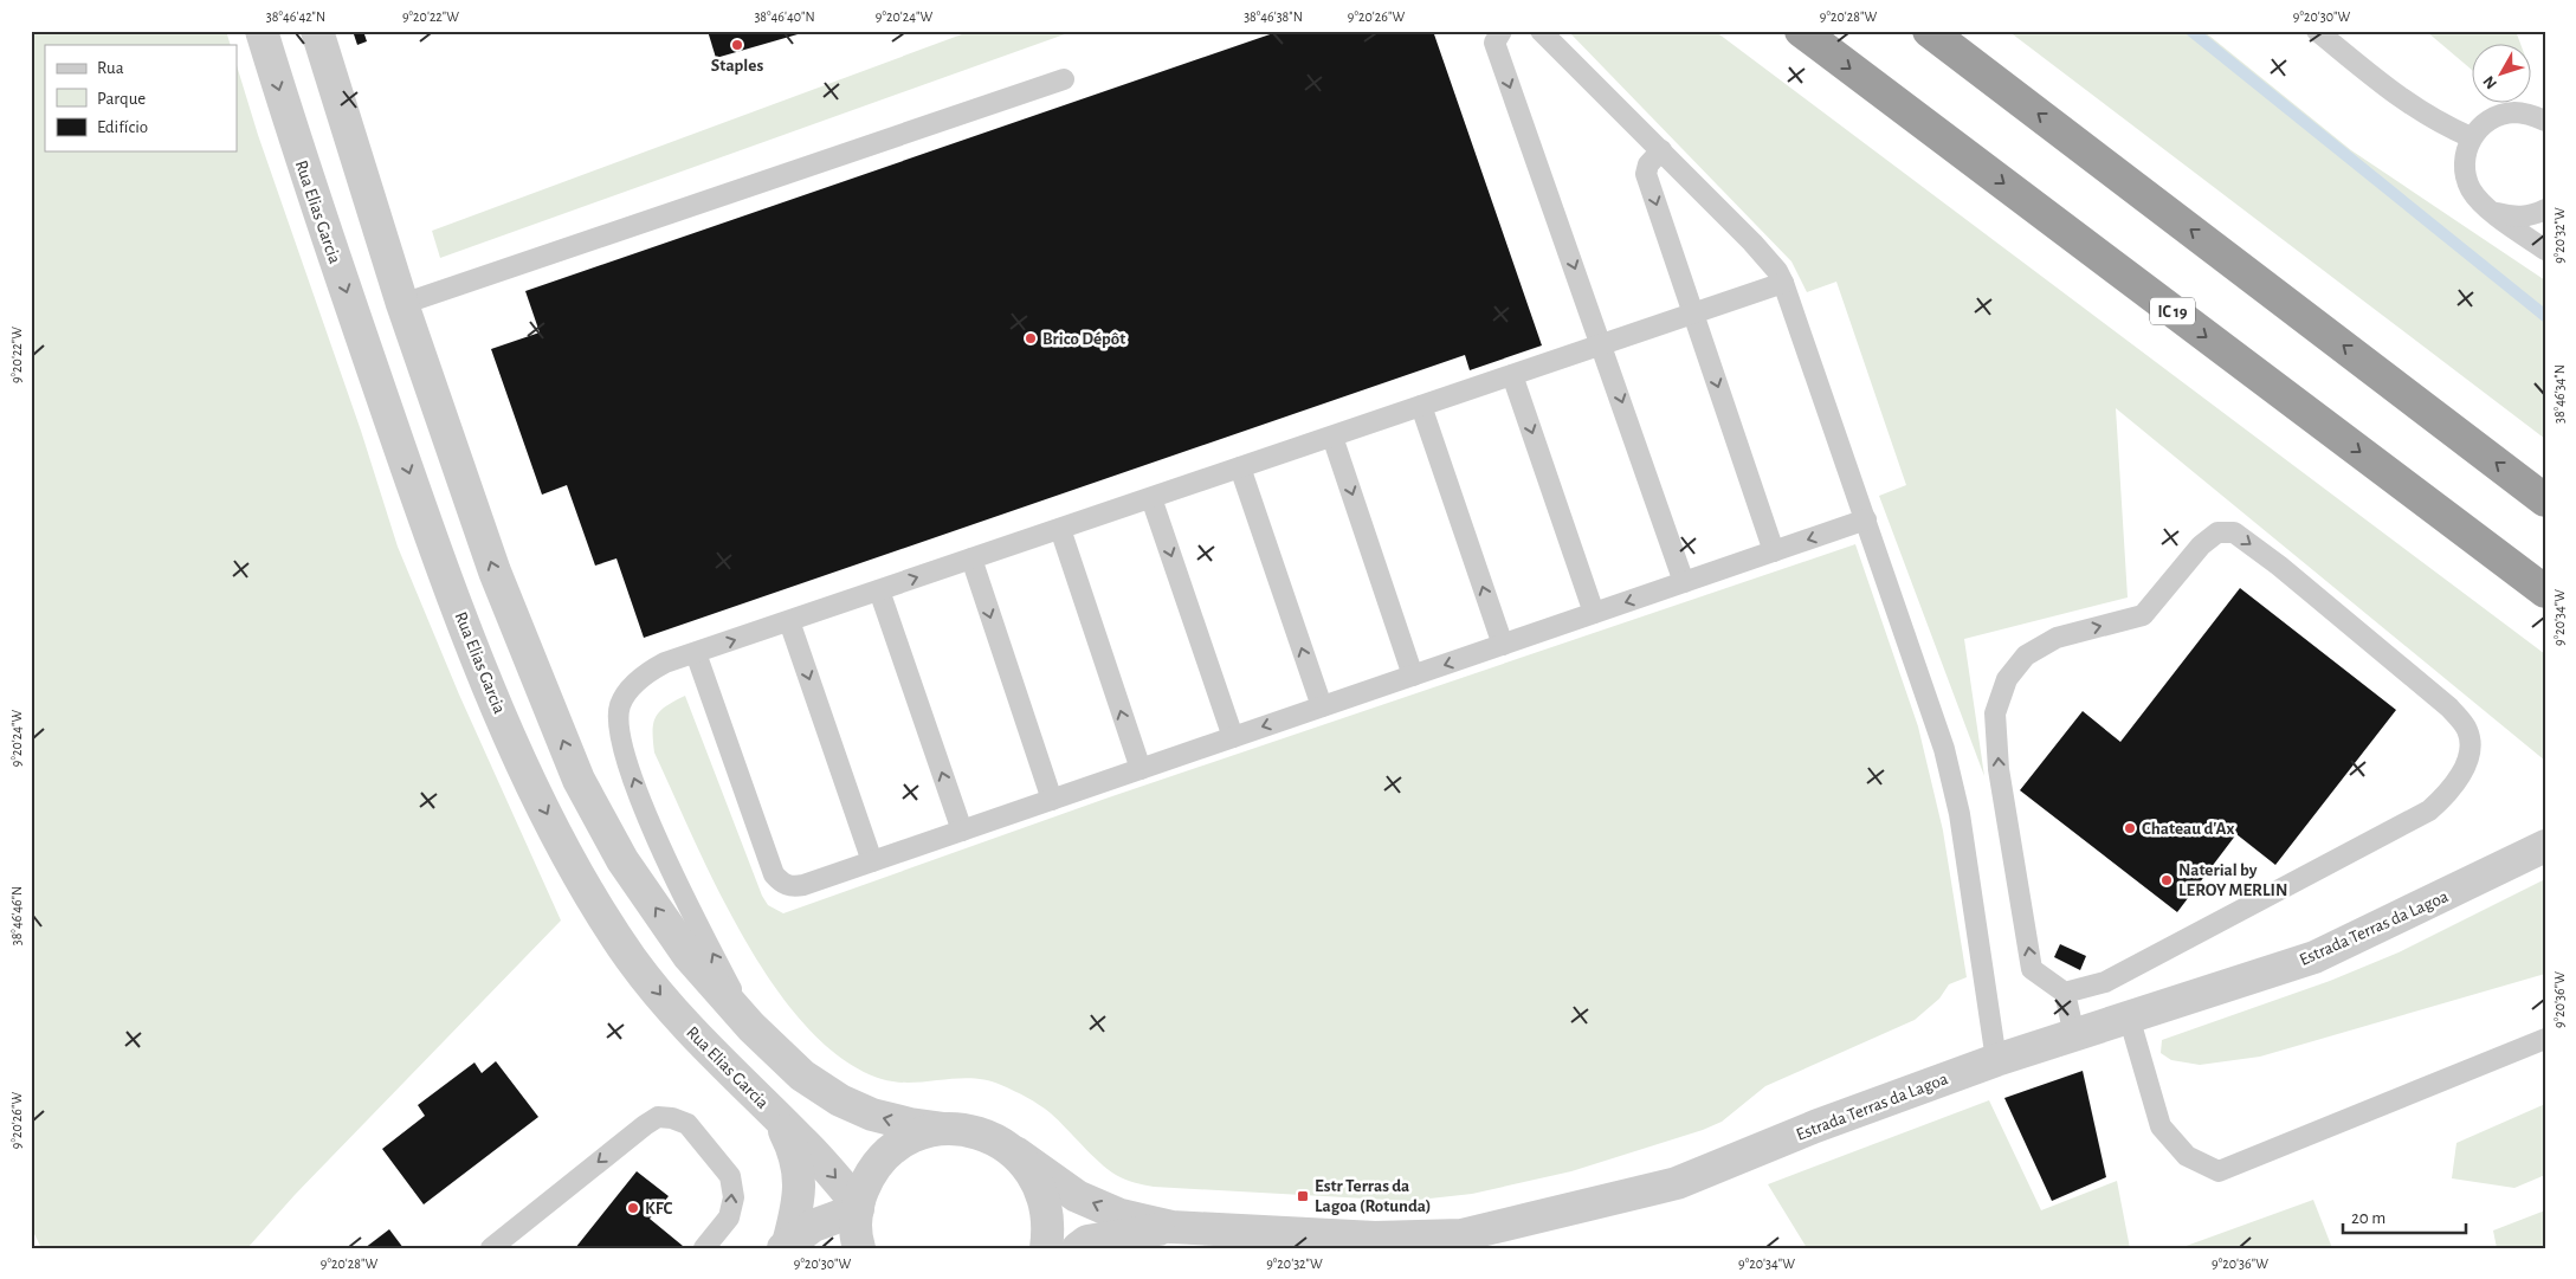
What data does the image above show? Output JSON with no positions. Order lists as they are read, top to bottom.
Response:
{
  "streets": {
    "highway": ["IC 19"],
    "street": ["Rua Elias Garcia", "Estrada Terras da Lagoa"]
  },
  "places": {
    "other": [
      "Staples",
      "Brico Dépôt",
      "Chateau d'Ax",
      "Naterial by LEROY MERLIN",
      "KFC"
    ],
    "transit": ["Estr Terras da Lagoa (Rotunda)"]
  },
  "legend": ["Rua", "Parque", "Edifício"],
  "scale_bar": "20 m",
  "north": "bottom left",
  "coordinates": [
    "38°46'42\"N",
    "9°20'22\"W",
    "38°46'40\"N",
    "9°20'24\"W",
    "38°46'38\"N",
    "9°20'26\"W",
    "9°20'28\"W",
    "9°20'30\"W",
    "9°20'32\"W",
    "38°46'34\"N",
    "9°20'34\"W",
    "38°46'46\"N",
    "9°20'36\"W"
  ]
}
